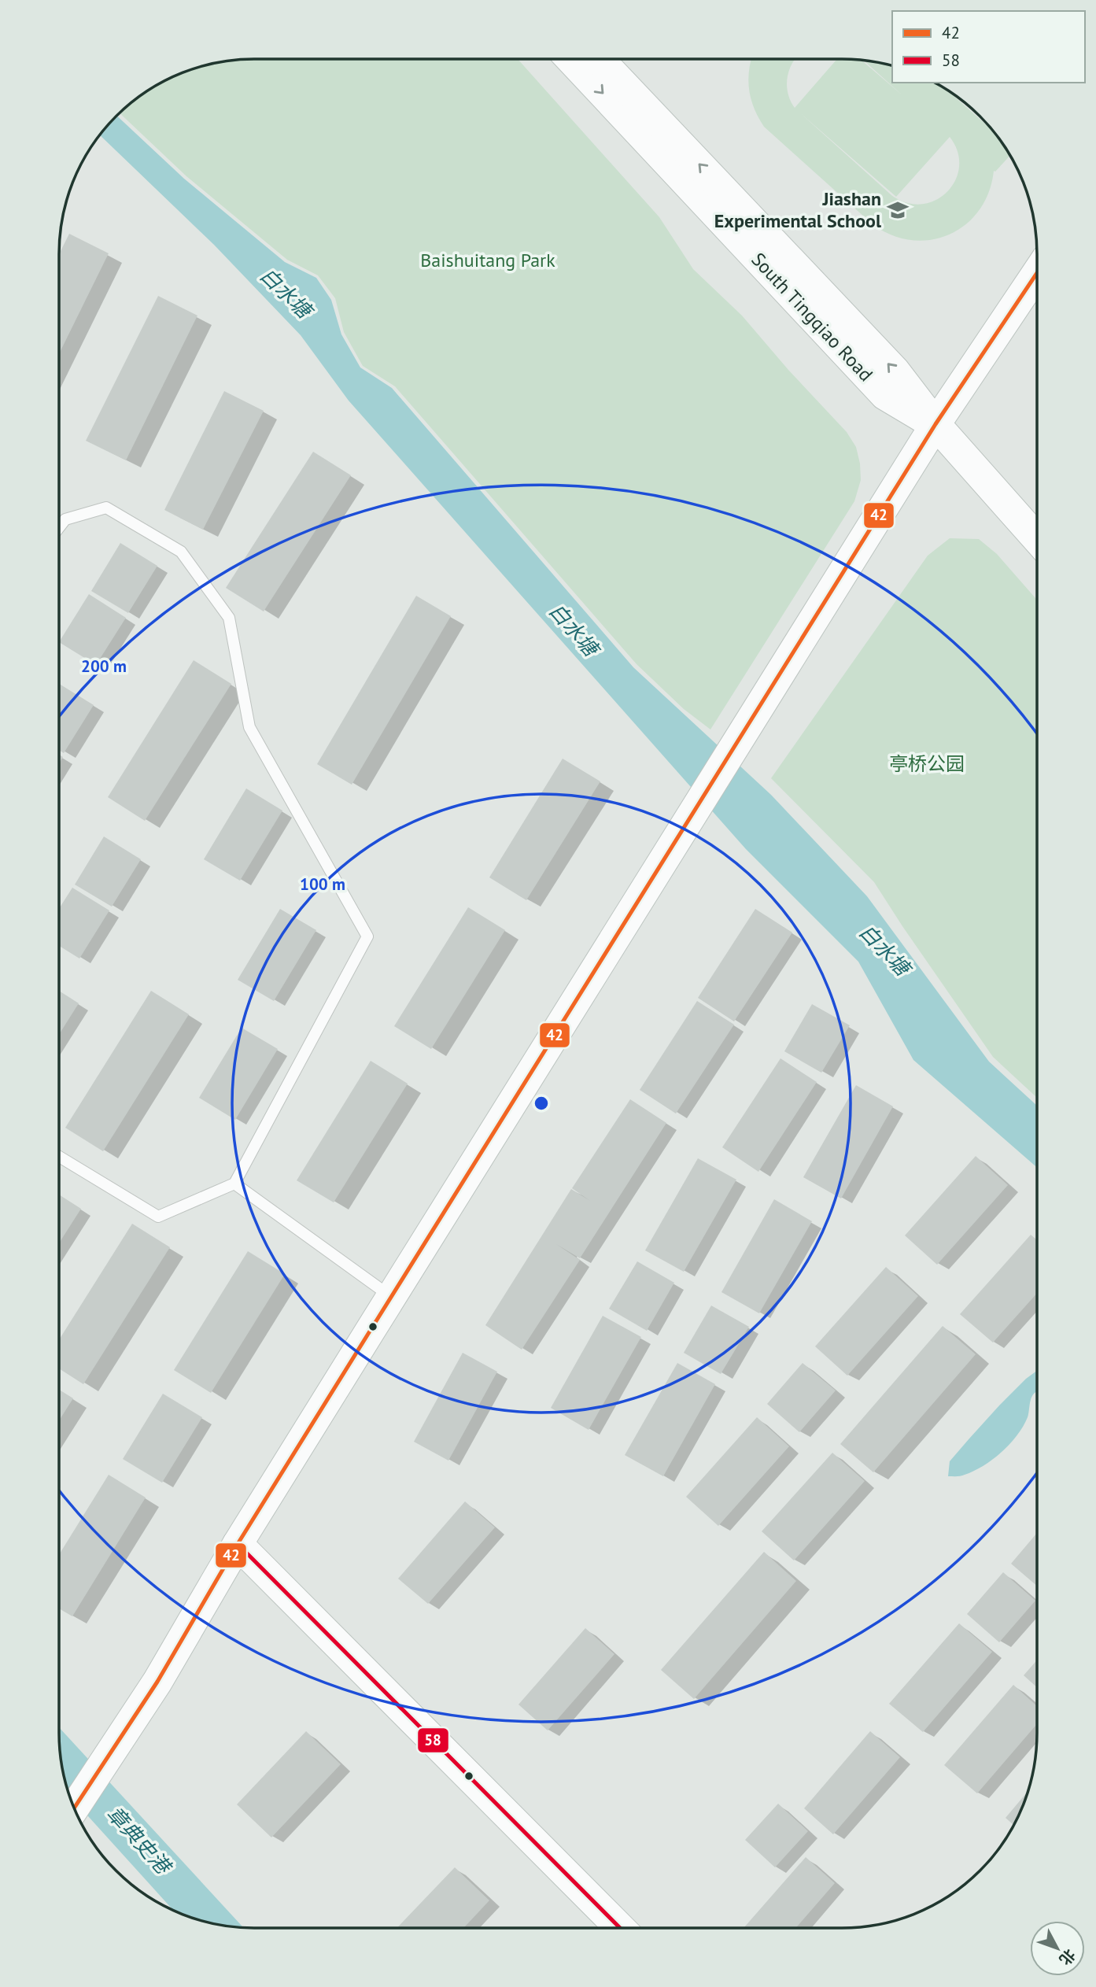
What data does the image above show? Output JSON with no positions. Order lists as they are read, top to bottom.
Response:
{
  "streets": {
    "street": ["South Tingqiao Road"]
  },
  "water": ["白水塘", "章典史港"],
  "parks": ["Baishuitang Park", "亭桥公园"],
  "places": {
    "school or university": ["Jiashan Experimental School"]
  },
  "lines": ["transit line 42", "transit line 58"],
  "legend": ["42", "58"],
  "north": "bottom right",
  "rings": ["200 m", "100 m"]
}
